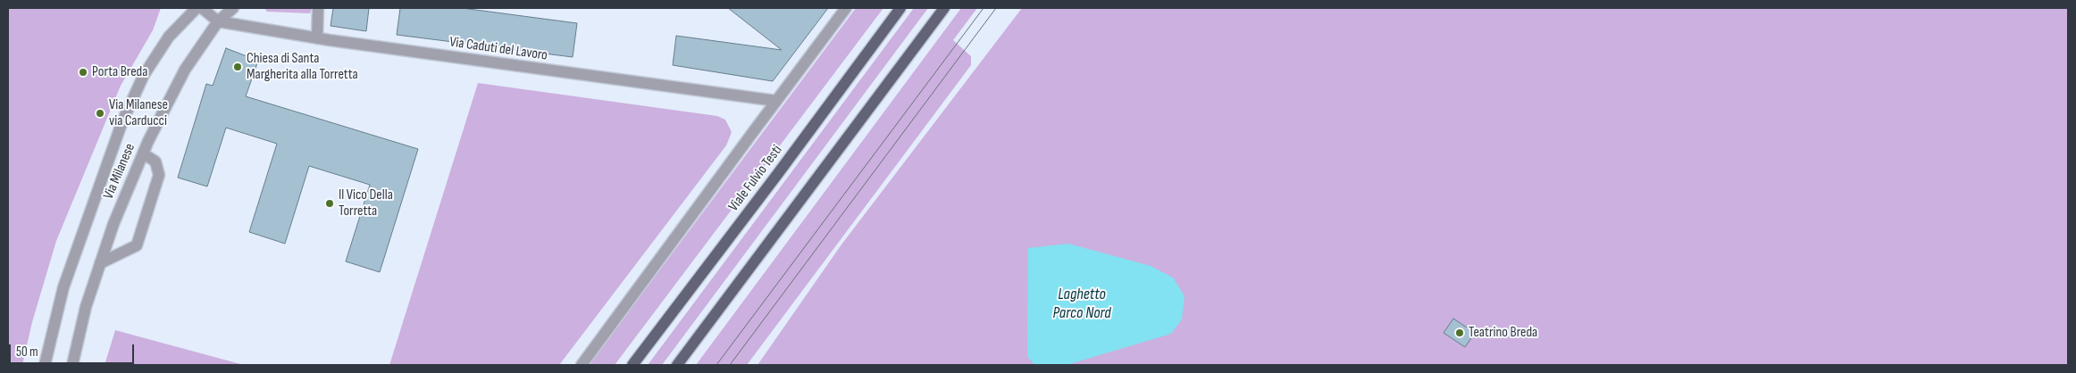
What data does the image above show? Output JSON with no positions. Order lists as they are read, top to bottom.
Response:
{
  "streets": {
    "main road": ["Viale Fulvio Testi"],
    "street": ["Via Caduti del Lavoro", "Via Milanese"]
  },
  "crossings": [
    ["Via Caduti del Lavoro", "Via Milanese"],
    ["Via Caduti del Lavoro", "Viale Fulvio Testi"]
  ],
  "water": ["Laghetto Parco Nord"],
  "places": [
    "Chiesa di Santa Margherita alla Torretta",
    "Porta Breda",
    "Via Milanese via Carducci",
    "Il Vico Della Torretta",
    "Teatrino Breda"
  ],
  "scale_bar": "50 m"
}
